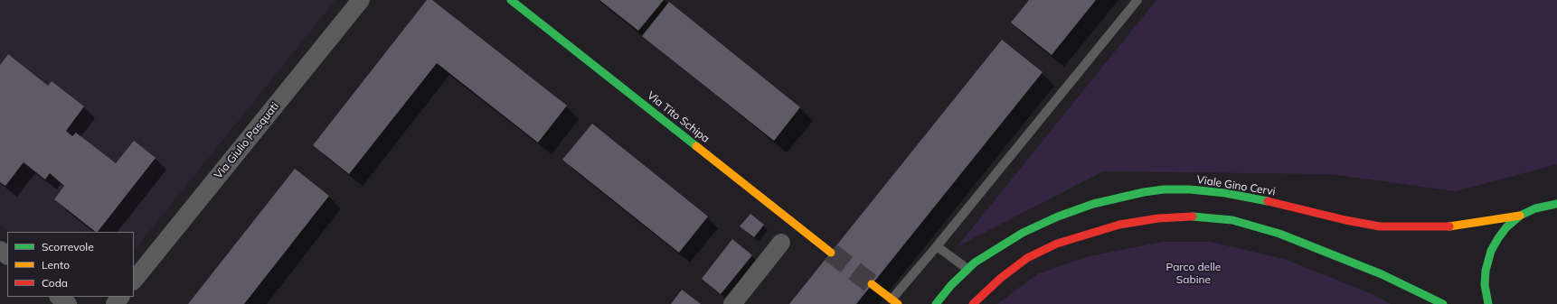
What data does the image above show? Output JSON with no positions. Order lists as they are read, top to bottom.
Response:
{
  "streets": {
    "street": ["Via Tito Schipa", "Via Giulio Pasquati", "Viale Gino Cervi"]
  },
  "parks": ["Parco delle Sabine"],
  "legend": ["Scorrevole", "Lento", "Coda"]
}
